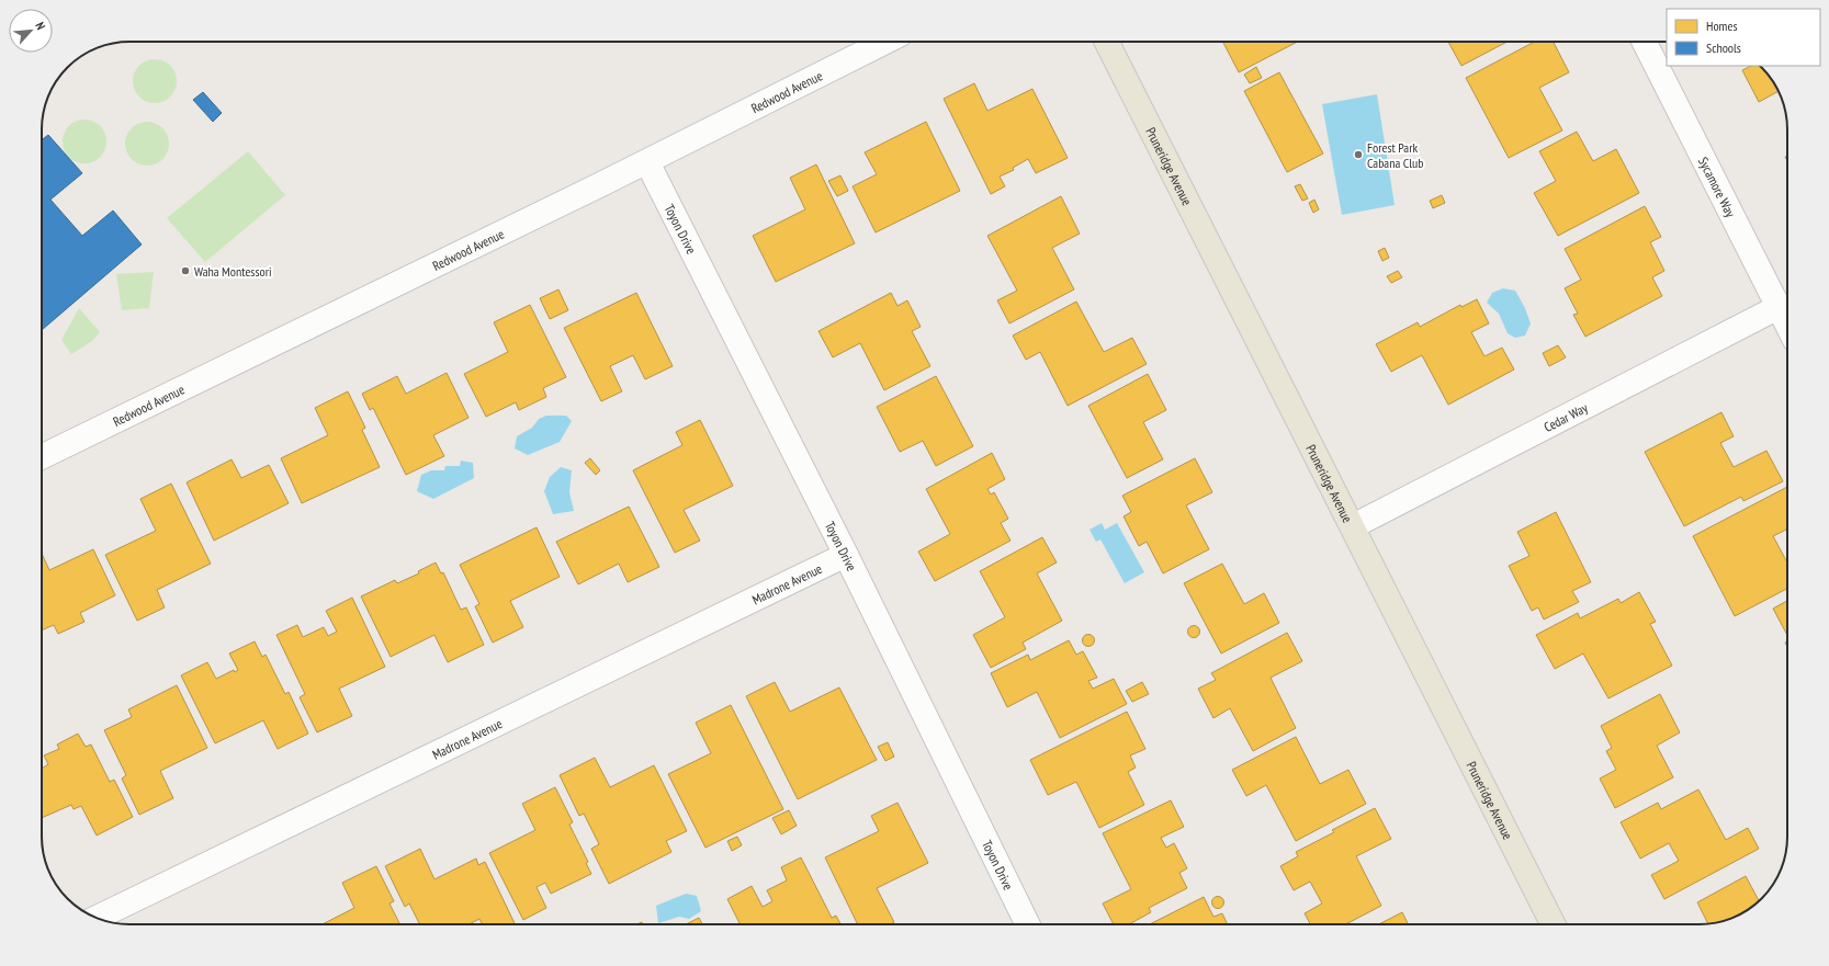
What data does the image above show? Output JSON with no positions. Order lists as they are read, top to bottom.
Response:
{
  "streets": {
    "main road": ["Pruneridge Avenue"],
    "street": [
      "Redwood Avenue",
      "Sycamore Way",
      "Toyon Drive",
      "Cedar Way",
      "Madrone Avenue"
    ]
  },
  "crossings": [
    ["Redwood Avenue", "Toyon Drive"],
    ["Pruneridge Avenue", "Cedar Way"],
    ["Sycamore Way", "Cedar Way"],
    ["Toyon Drive", "Madrone Avenue"]
  ],
  "places": ["Forest Park Cabana Club", "Waha Montessori"],
  "legend": ["Homes", "Schools"],
  "north": "top right"
}
